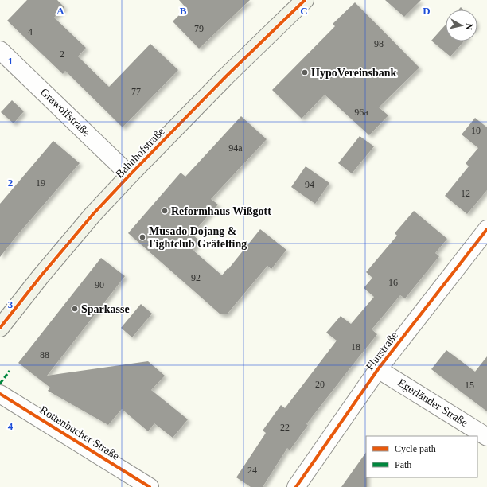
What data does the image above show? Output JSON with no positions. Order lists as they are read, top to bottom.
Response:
{
  "streets": {
    "street": [
      "Grawolfstraße",
      "Bahnhofstraße",
      "Flurstraße",
      "Egerländer Straße",
      "Rottenbucher Straße"
    ]
  },
  "crossings": [
    ["Grawolfstraße", "Bahnhofstraße"],
    ["Flurstraße", "Egerländer Straße"]
  ],
  "places": [
    "HypoVereinsbank",
    "Reformhaus Wißgott",
    "Musado Dojang & Fightclub Gräfelfing",
    "Sparkasse"
  ],
  "house_numbers": [
    "79",
    "4",
    "98",
    "2",
    "77",
    "96a",
    "10",
    "94a",
    "19",
    "94",
    "12",
    "92",
    "16",
    "90",
    "18",
    "88",
    "20",
    "15",
    "22",
    "24"
  ],
  "legend": ["Cycle path", "Path"],
  "north": "right",
  "grid": {
    "columns": [
      "A",
      "B",
      "C",
      "D"
    ],
    "rows": [
      "1",
      "2",
      "3",
      "4"
    ]
  }
}
